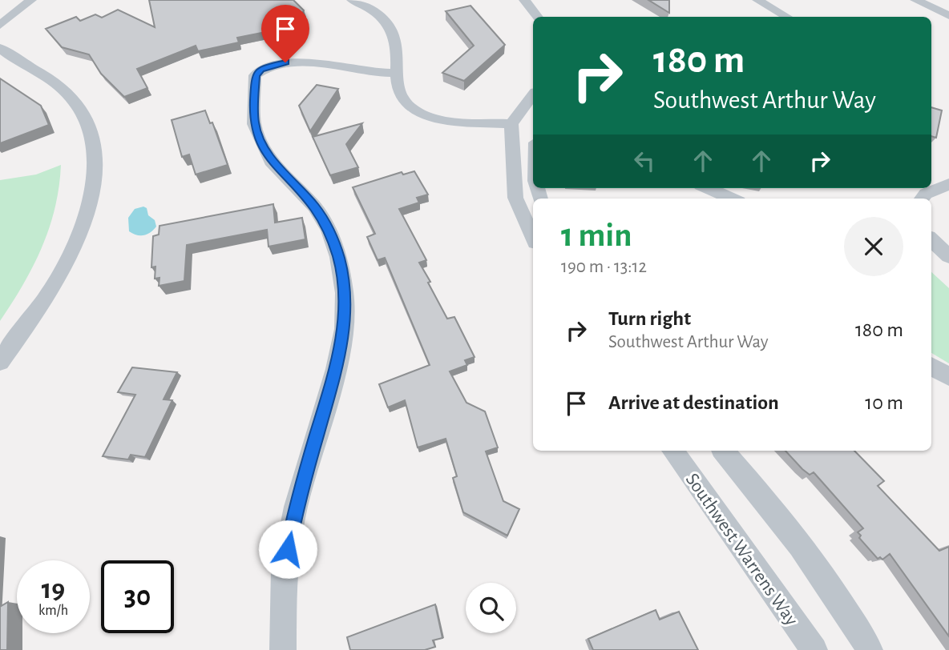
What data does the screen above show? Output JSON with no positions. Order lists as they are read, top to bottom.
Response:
{
  "streets": {
    "street": ["Southwest Warrens Way"]
  },
  "page": {
    "turn": ["180 m", "Southwest Arthur Way"],
    "heading": ["1 min", "190 m · 13:12"],
    "list": [
      {
        "name": "Turn right",
        "note": "Southwest Arthur Way",
        "value": "180 m"
      },
      {
        "name": "Arrive at destination",
        "value": "10 m"
      }
    ],
    "speed": "19 km/h",
    "limit": "30"
  }
}
